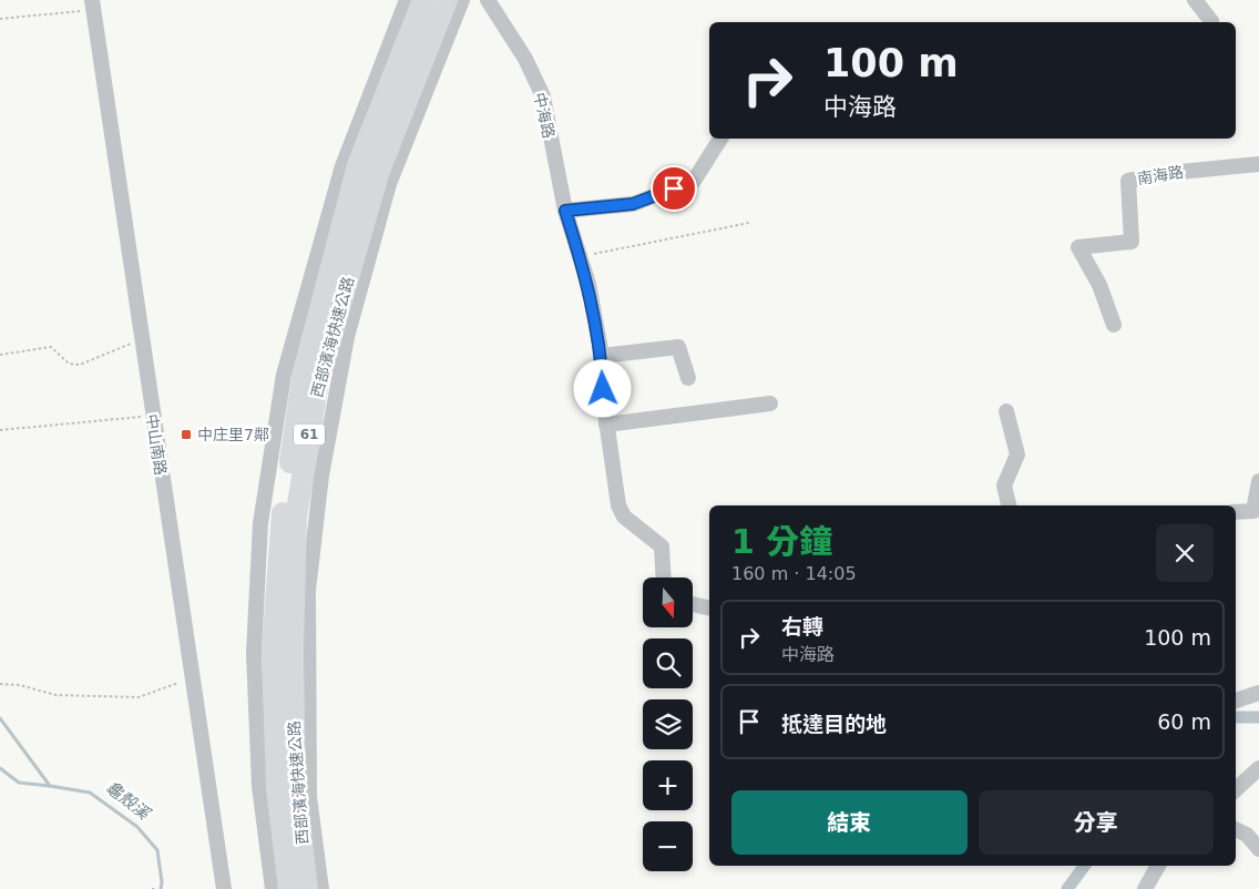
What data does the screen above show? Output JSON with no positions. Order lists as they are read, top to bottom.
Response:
{
  "streets": {
    "highway": ["西部濱海快速公路", "61"],
    "street": ["中海路", "南海路", "中山南路"]
  },
  "water": ["龜殼溪"],
  "places": {
    "transit": ["中庄里7鄰"]
  },
  "north": "bottom",
  "page": {
    "turn": ["100 m", "中海路"],
    "heading": ["1 分鐘", "160 m · 14:05"],
    "map_buttons": ["+", "−"],
    "list": [
      {
        "name": "右轉",
        "note": "中海路",
        "value": "100 m"
      },
      {
        "name": "抵達目的地",
        "value": "60 m"
      }
    ],
    "buttons": ["結束", "分享"]
  }
}
